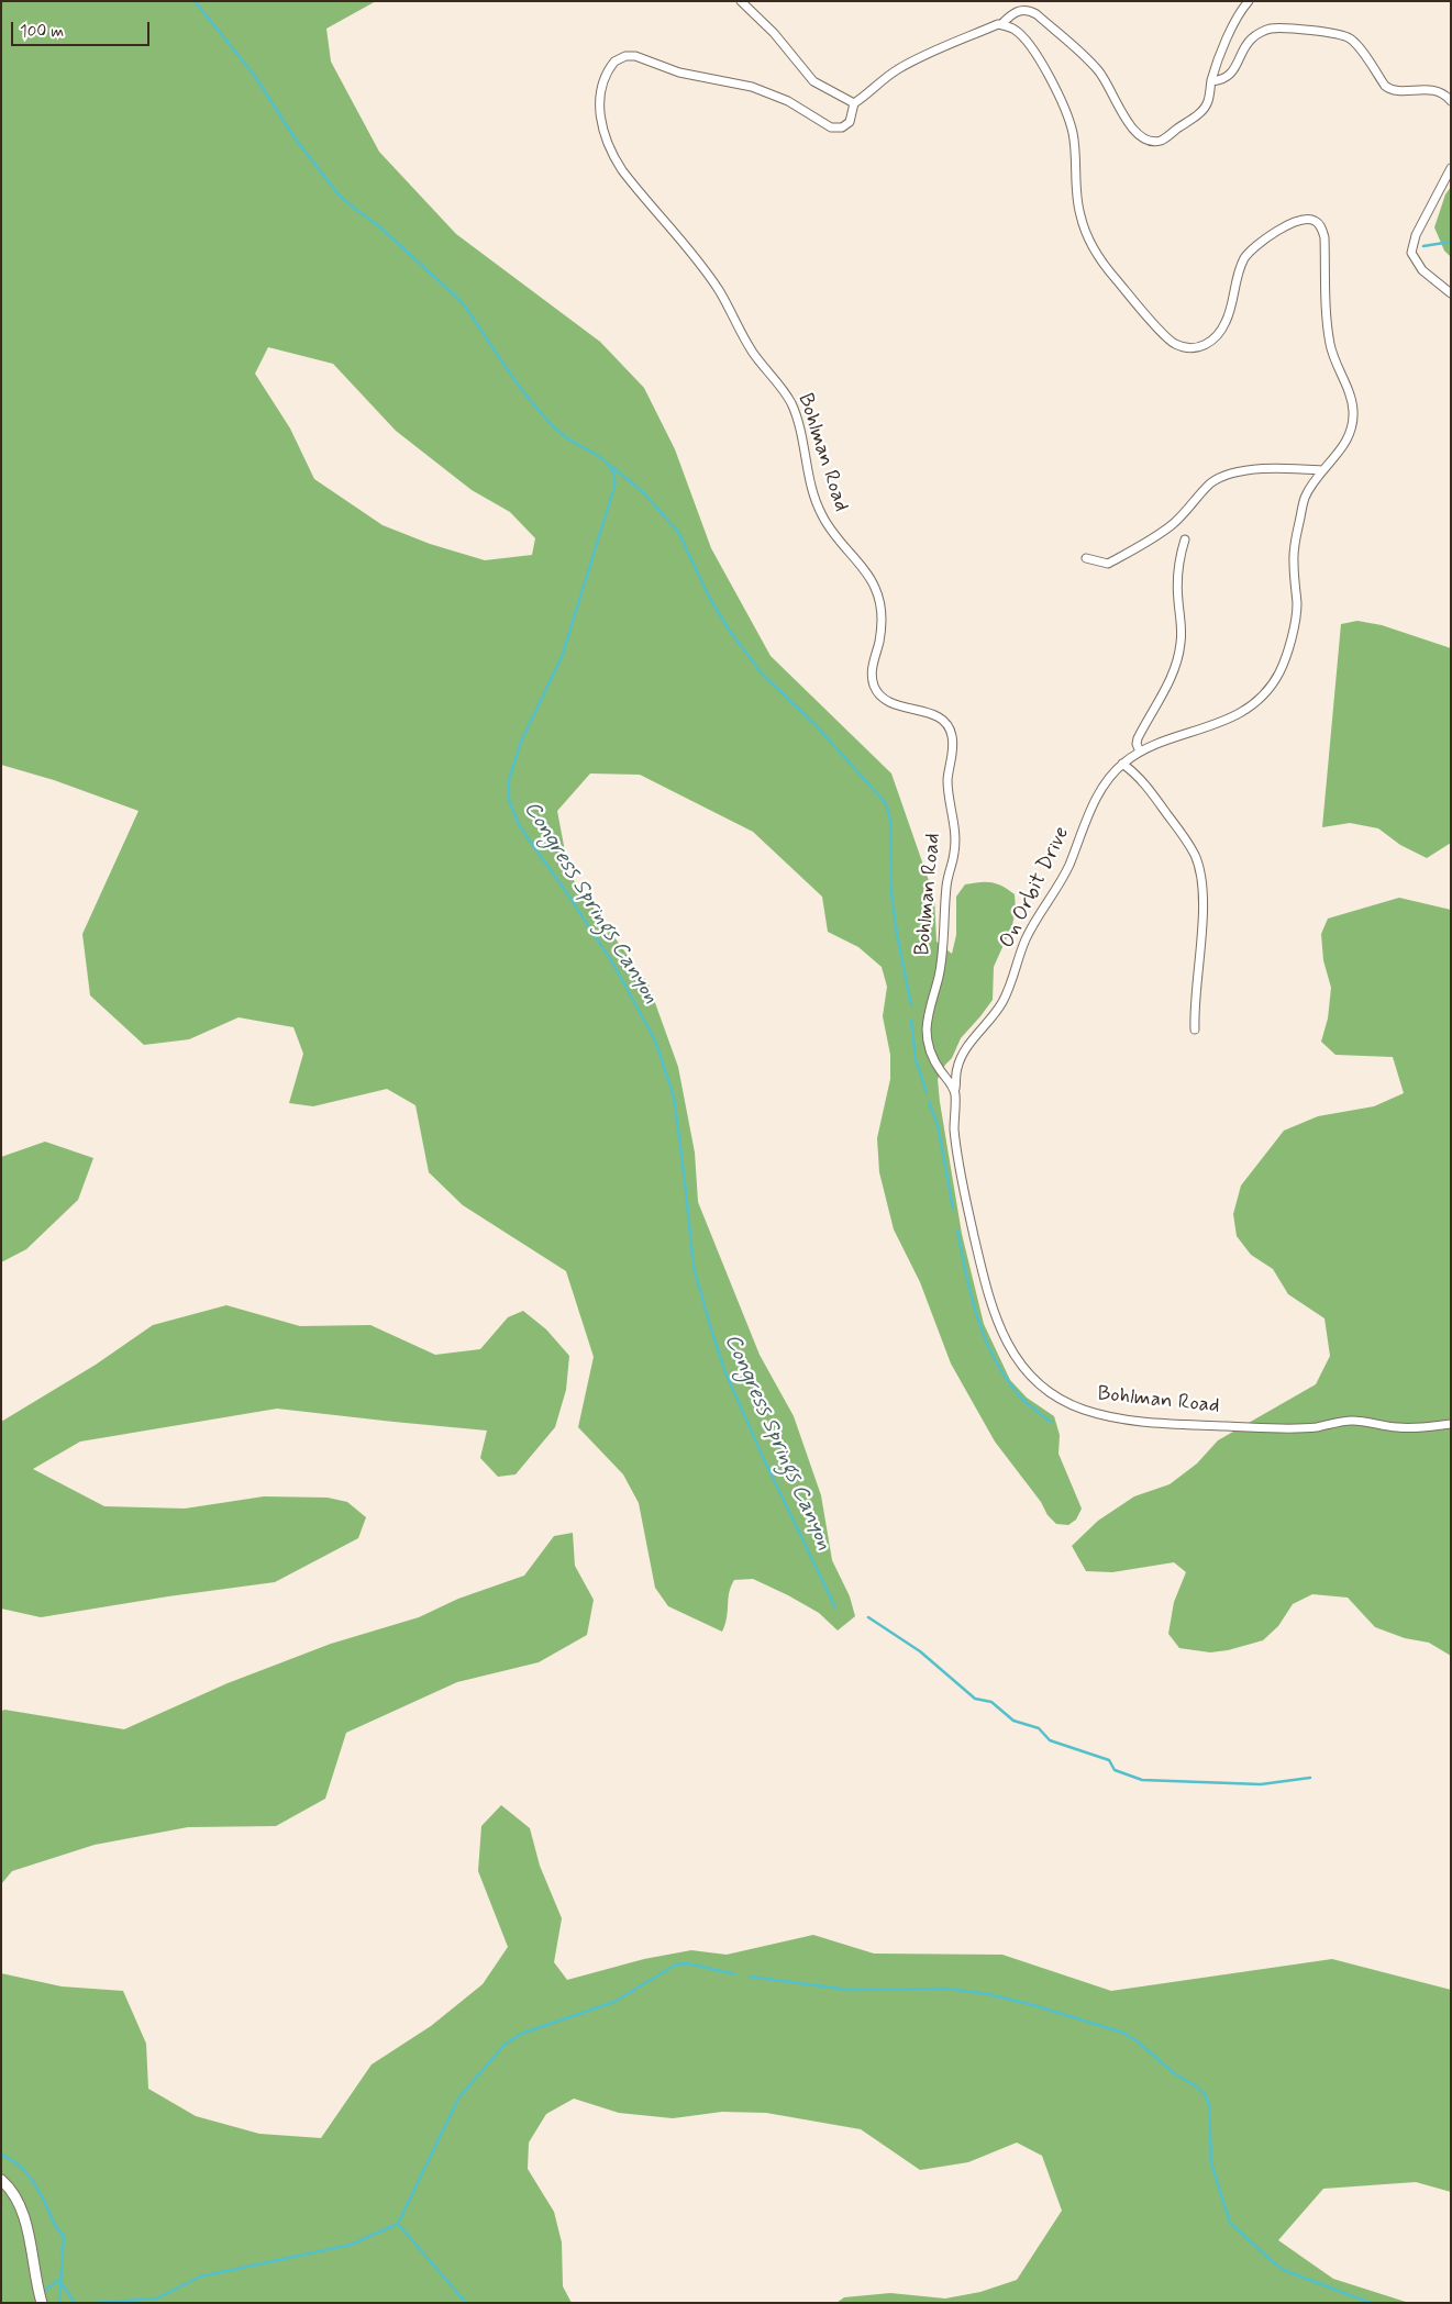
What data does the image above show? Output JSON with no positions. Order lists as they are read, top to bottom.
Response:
{
  "streets": {
    "street": ["Bohlman Road", "On Orbit Drive"]
  },
  "crossings": [
    ["Bohlman Road", "On Orbit Drive"]
  ],
  "water": ["Congress Springs Canyon"],
  "scale_bar": "100 m"
}
